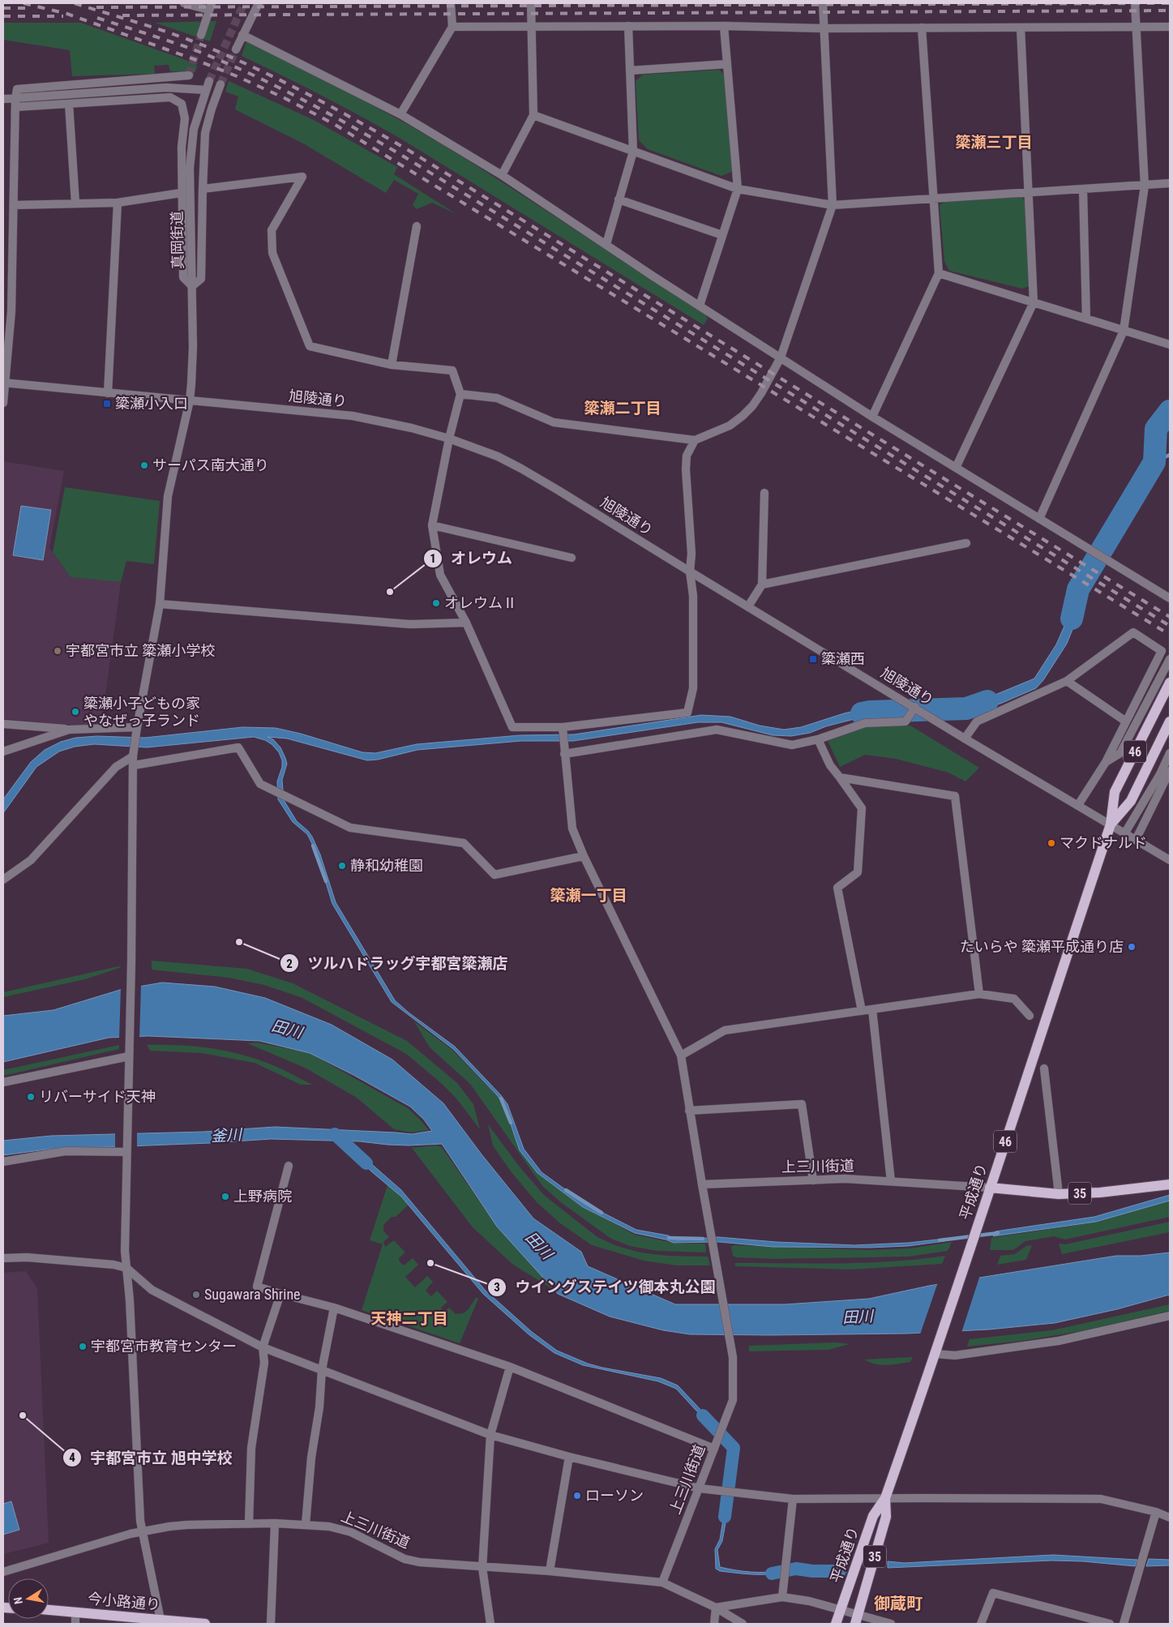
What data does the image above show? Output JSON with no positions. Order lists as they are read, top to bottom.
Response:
{
  "streets": {
    "main road": [
      "46",
      "上三川街道",
      "平成通り",
      "35",
      "今小路通り"
    ],
    "street": ["真岡街道", "旭陵通り"]
  },
  "crossings": [
    ["真岡街道", "旭陵通り"],
    ["真岡街道", "上三川街道"],
    ["真岡街道", "今小路通り"],
    ["旭陵通り", "平成通り"],
    ["上三川街道", "平成通り"]
  ],
  "districts": [
    "簗瀬三丁目",
    "簗瀬二丁目",
    "簗瀬一丁目",
    "天神二丁目",
    "御蔵町"
  ],
  "water": ["田川", "釜川"],
  "places": {
    "transit": ["簗瀬小入口", "簗瀬西"],
    "other": [
      "サーパス南大通り",
      "オレウム",
      "オレウムⅡ",
      "宇都宮市立 簗瀬小学校",
      "簗瀬小子どもの家 やなぜっ子ランド",
      "マクドナルド",
      "静和幼稚園",
      "ツルハドラッグ宇都宮簗瀬店",
      "たいらや 簗瀬平成通り店",
      "リバーサイド天神",
      "上野病院",
      "ウイングステイツ御本丸公園",
      "Sugawara Shrine",
      "宇都宮市教育センター",
      "宇都宮市立 旭中学校",
      "ローソン"
    ]
  },
  "north": "left"
}
